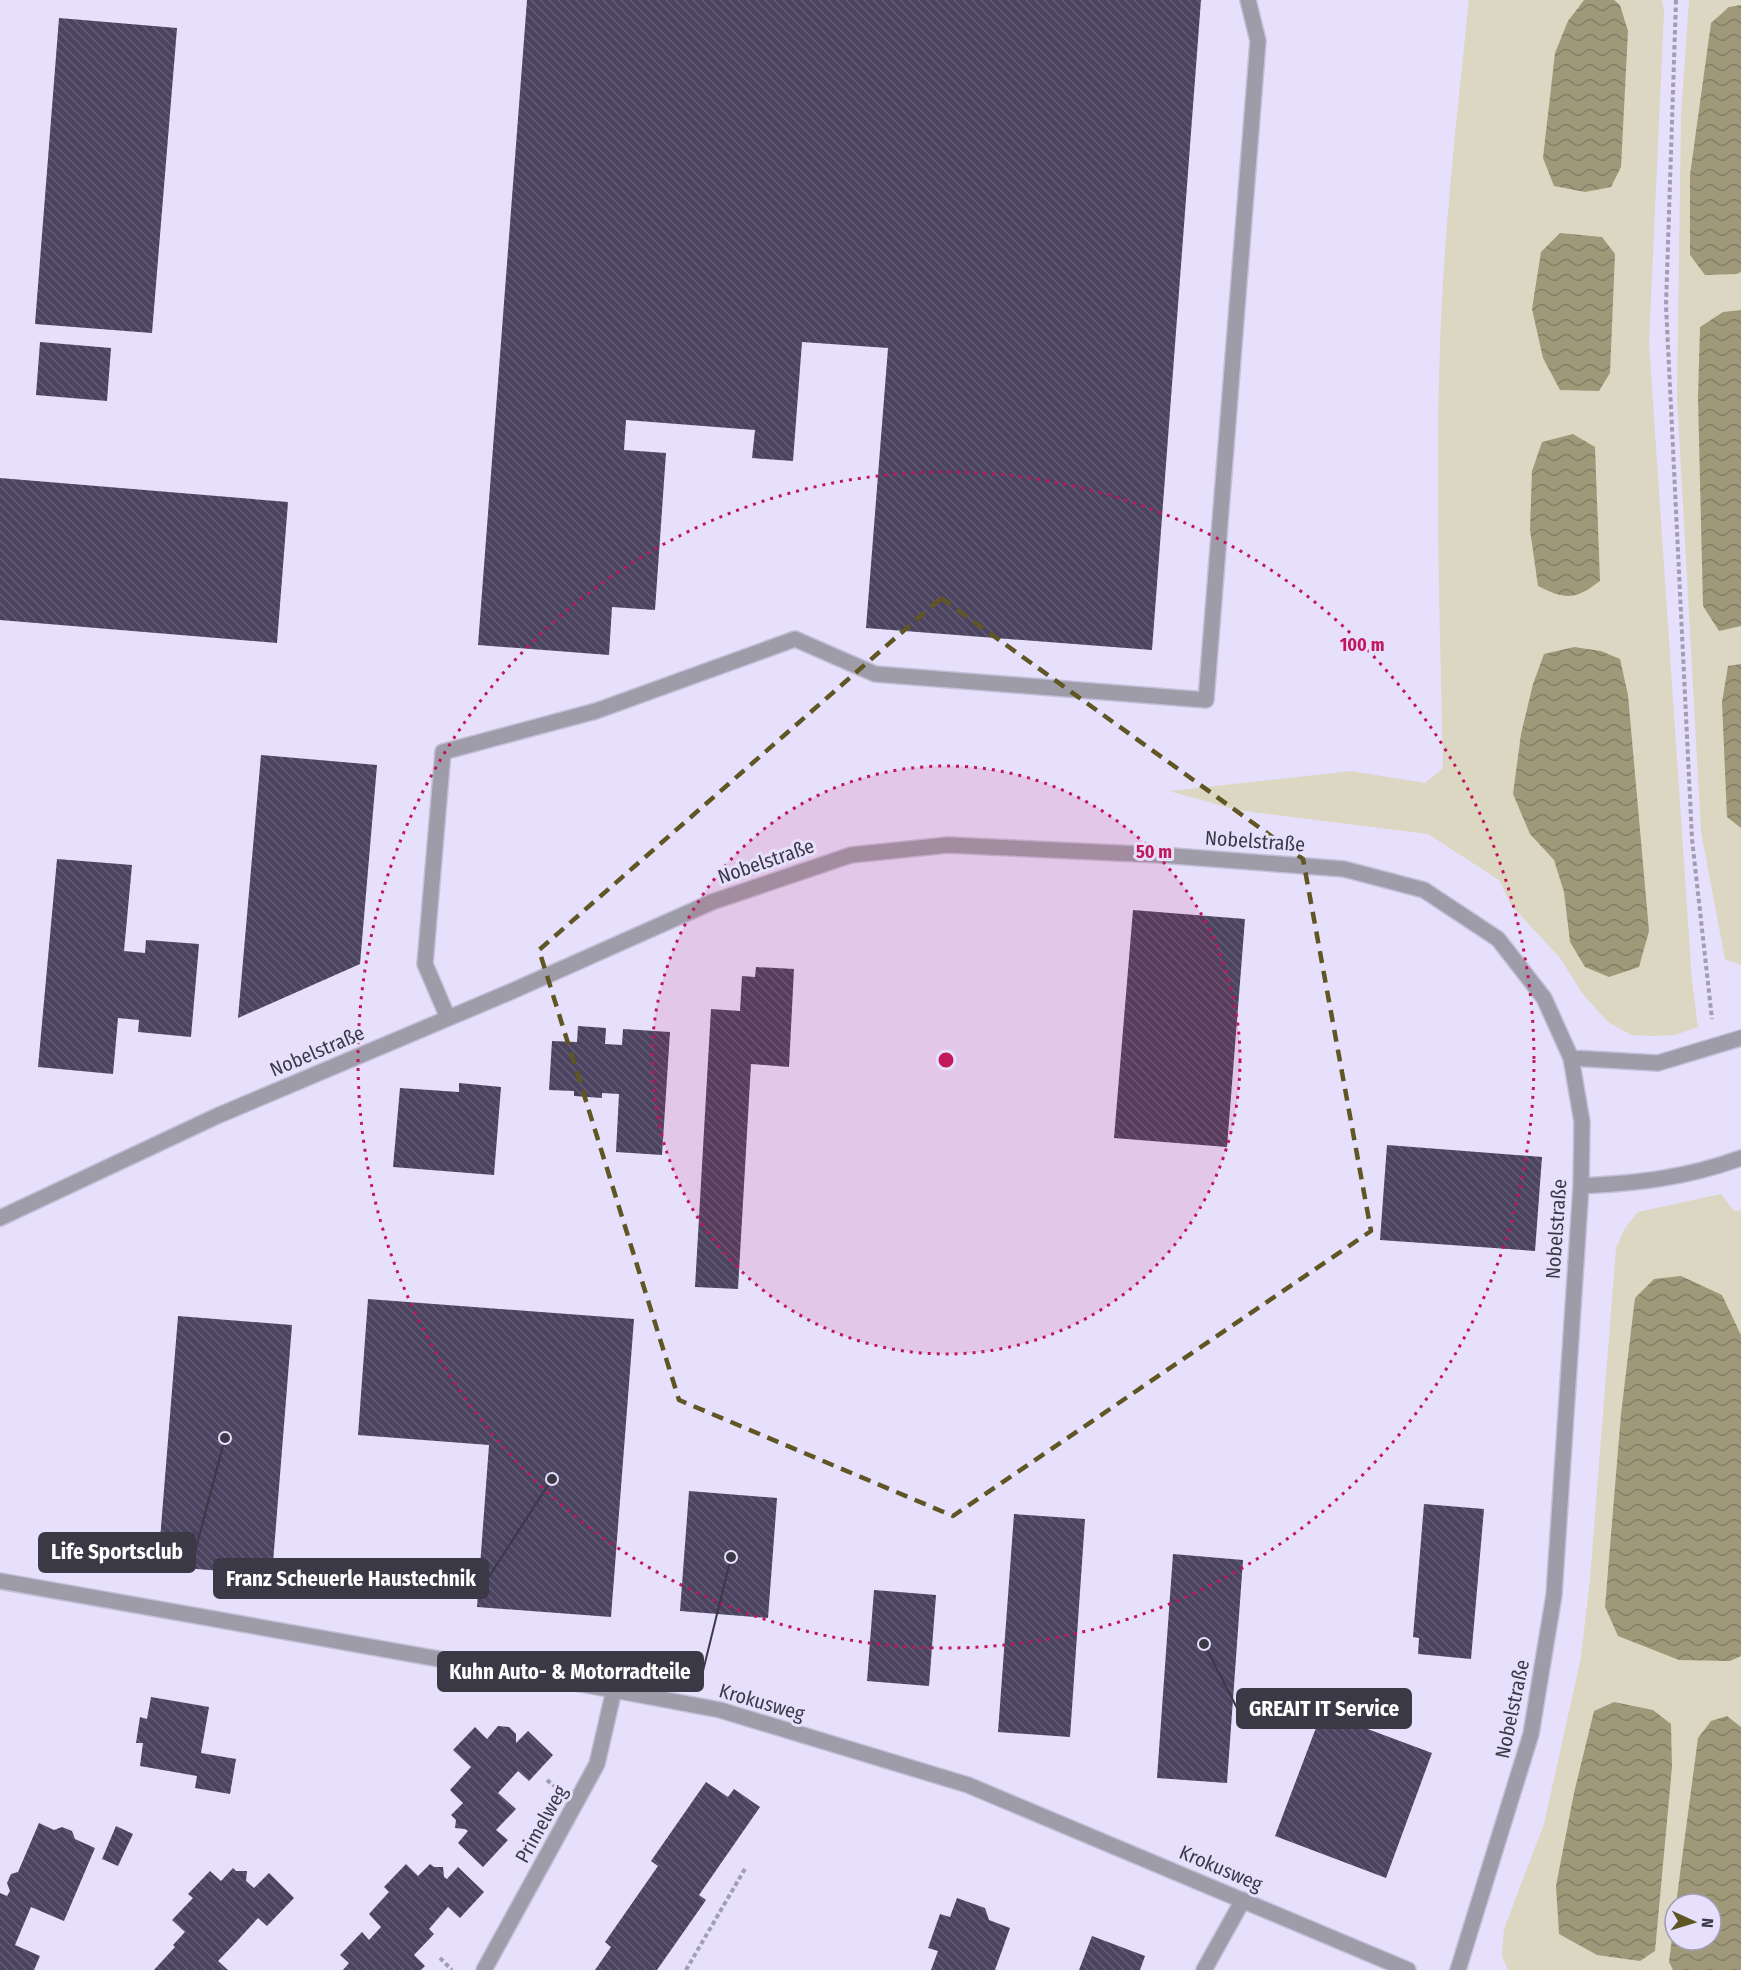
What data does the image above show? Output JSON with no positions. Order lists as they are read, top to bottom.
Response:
{
  "streets": {
    "street": ["Nobelstraße", "Krokusweg", "Primelweg"]
  },
  "crossings": [
    ["Krokusweg", "Primelweg"]
  ],
  "places": [
    "Life Sportsclub",
    "Franz Scheuerle Haustechnik",
    "Kuhn Auto- & Motorradteile",
    "GREAIT IT Service"
  ],
  "north": "right",
  "rings": ["100 m", "50 m"]
}
